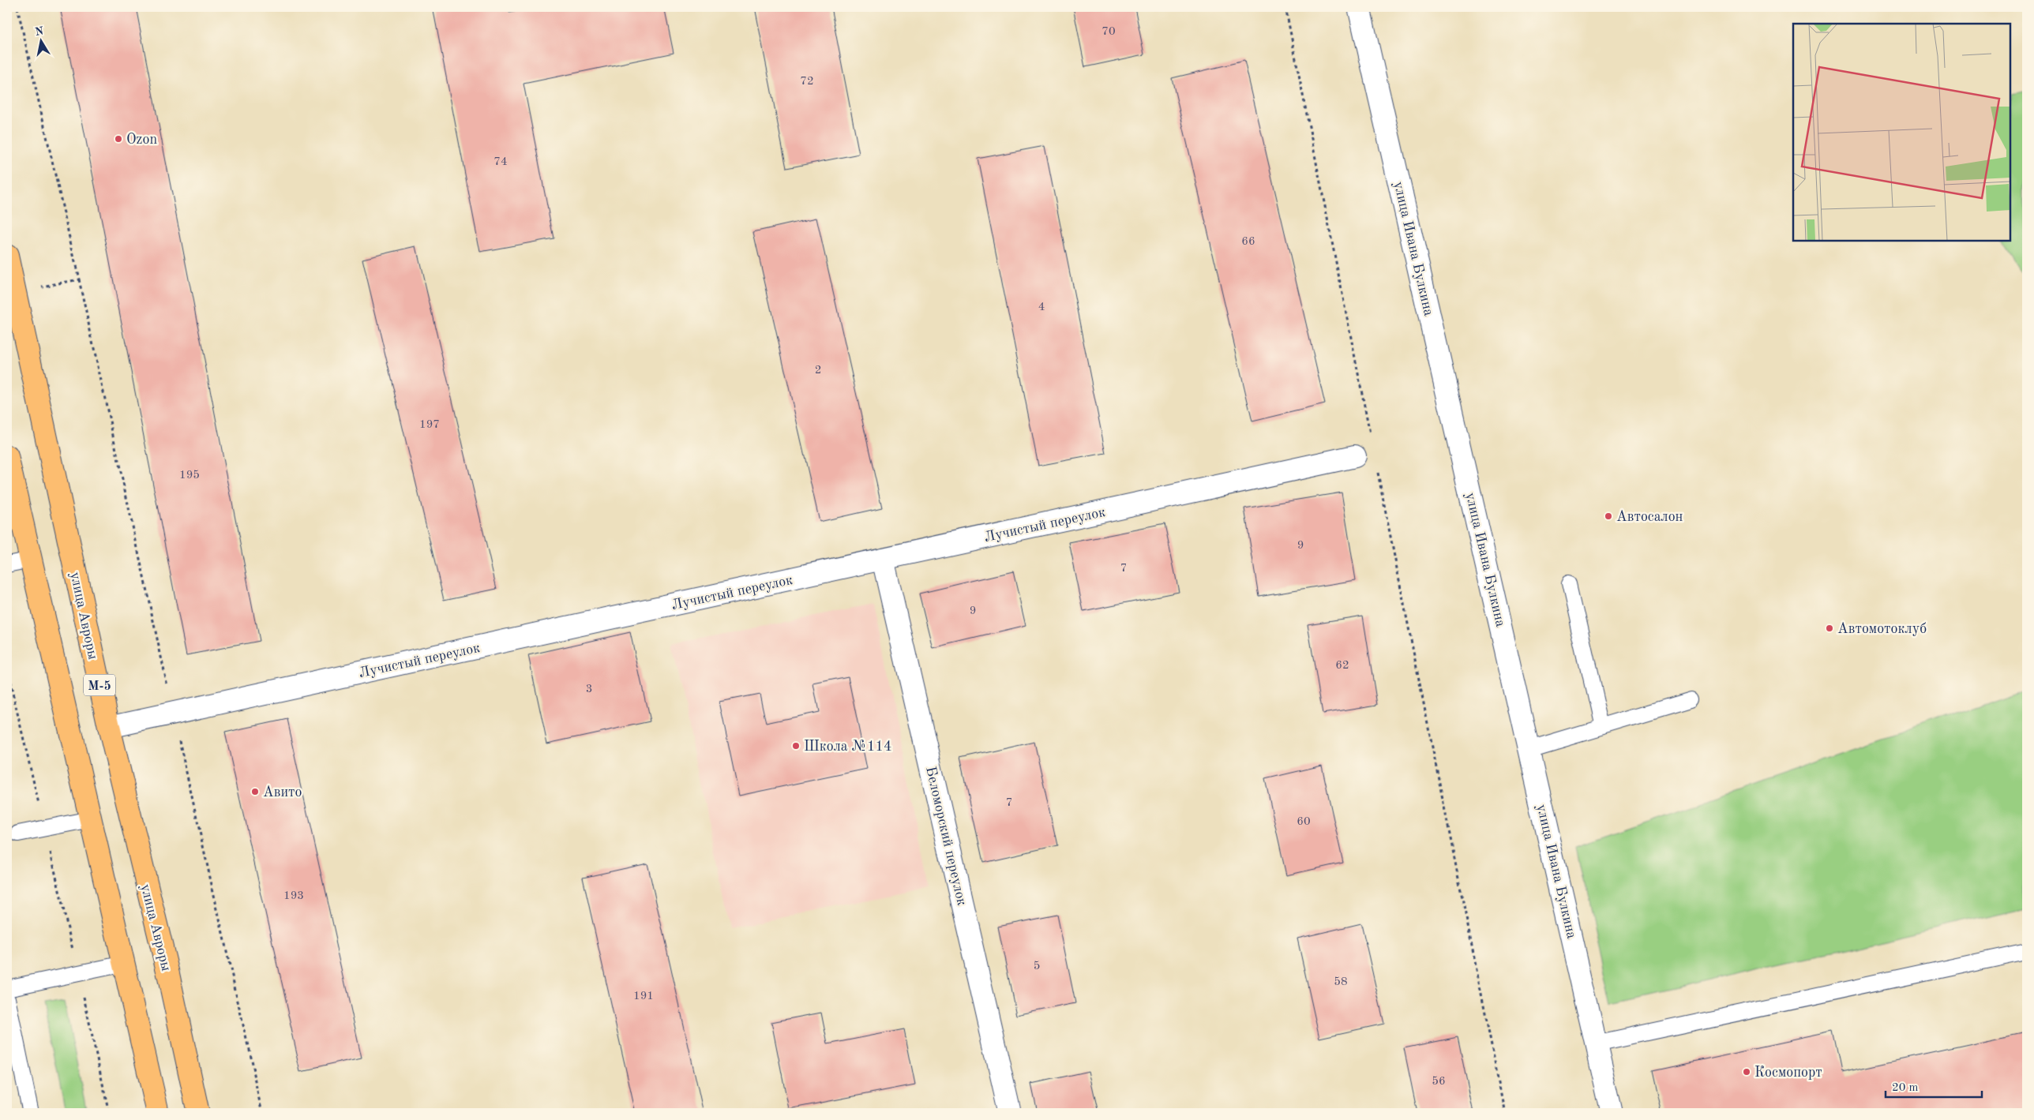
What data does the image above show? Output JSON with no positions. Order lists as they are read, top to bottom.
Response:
{
  "streets": {
    "main road": ["улица Авроры", "М-5"],
    "street": ["улица Ивана Булкина", "Лучистый переулок", "Беломорский переулок"]
  },
  "crossings": [
    ["Лучистый переулок", "улица Авроры"],
    ["Лучистый переулок", "Беломорский переулок"]
  ],
  "places": [
    "Ozon",
    "Автосалон",
    "Автомотоклуб",
    "Школа №114",
    "Авито",
    "Космопорт"
  ],
  "house_numbers": [
    "70",
    "72",
    "74",
    "66",
    "4",
    "2",
    "197",
    "195",
    "9",
    "7",
    "9",
    "62",
    "3",
    "7",
    "60",
    "193",
    "5",
    "58",
    "191",
    "56"
  ],
  "scale_bar": "20 m",
  "north": "top"
}
